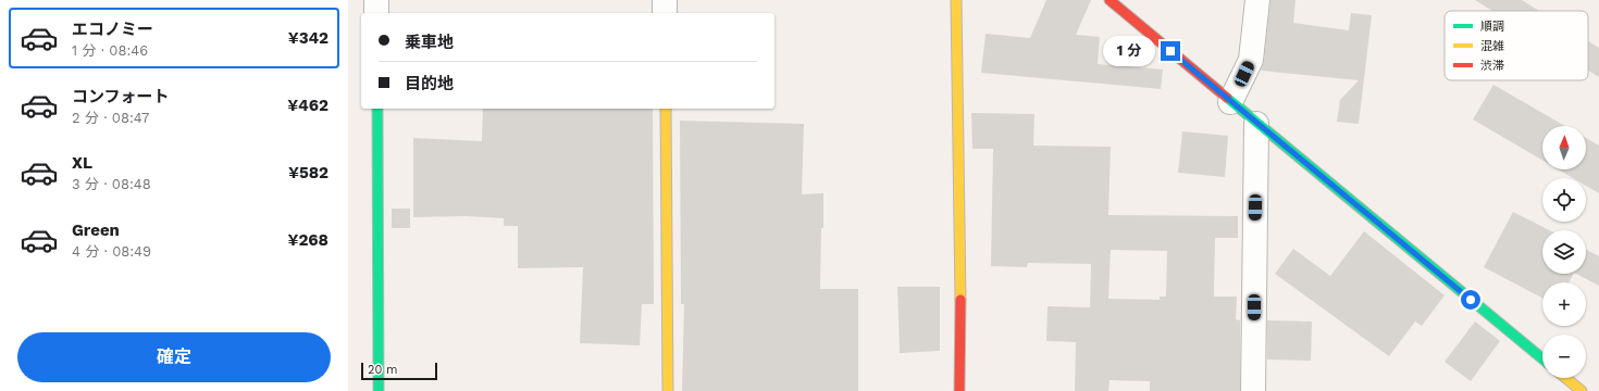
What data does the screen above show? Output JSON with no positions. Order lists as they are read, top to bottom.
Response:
{
  "legend": ["順調", "混雑", "渋滞"],
  "scale_bar": "20 m",
  "north": "top",
  "page": {
    "list": [
      {
        "name": "エコノミー",
        "note": "1 分 · 08:46",
        "value": "¥342"
      },
      {
        "name": "コンフォート",
        "note": "2 分 · 08:47",
        "value": "¥462"
      },
      {
        "name": "XL",
        "note": "3 分 · 08:48",
        "value": "¥582"
      },
      {
        "name": "Green",
        "note": "4 分 · 08:49",
        "value": "¥268"
      }
    ],
    "banner": ["乗車地", "目的地"],
    "bubble": "1 分",
    "map_buttons": ["+", "−"],
    "buttons": "確定",
    "scale": "20 m"
  }
}
